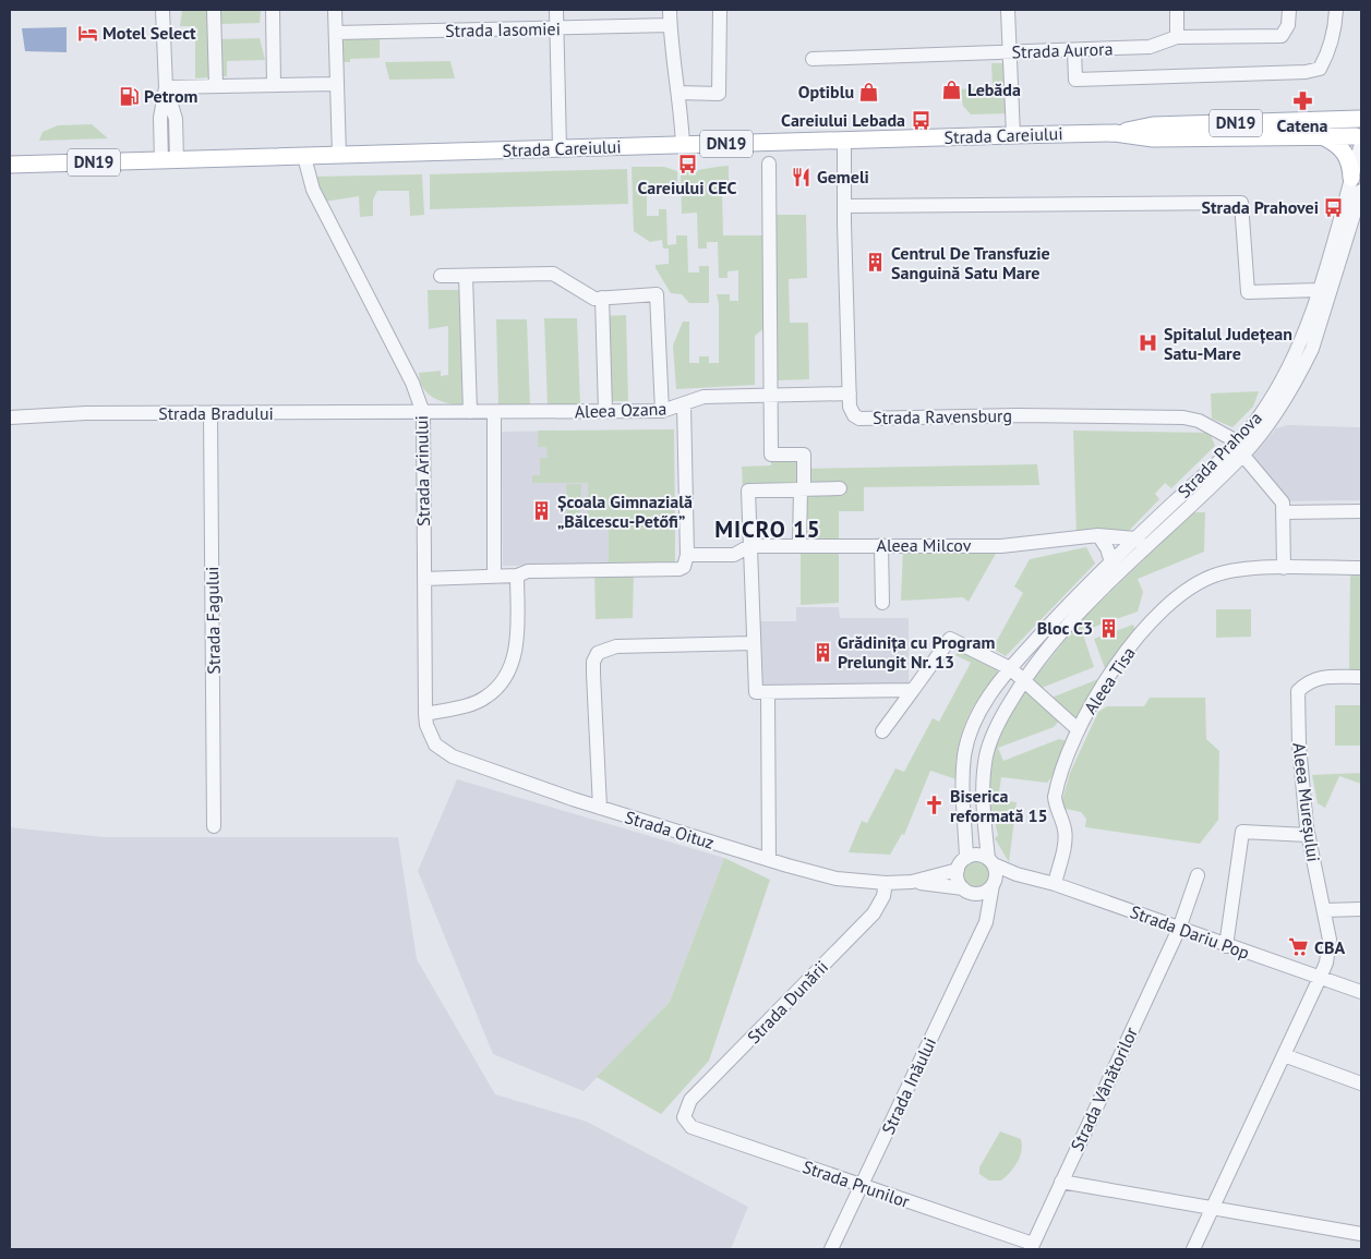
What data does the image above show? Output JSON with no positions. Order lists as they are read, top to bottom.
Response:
{
  "streets": {
    "main road": ["DN19", "Strada Careiului"],
    "street": [
      "Strada Iasomiei",
      "Strada Aurora",
      "Aleea Ozana",
      "Strada Bradului",
      "Strada Ravensburg",
      "Strada Prahova",
      "Strada Arinului",
      "Aleea Milcov",
      "Strada Fagului",
      "Aleea Tisa",
      "Aleea Mureșului",
      "Strada Oituz",
      "Strada Dariu Pop",
      "Strada Dunării",
      "Strada Inăului",
      "Strada Vânătorilor",
      "Strada Prunilor"
    ]
  },
  "crossings": [
    ["DN19", "Strada Careiului"],
    ["DN19", "Strada Prahova"],
    ["Strada Careiului", "Strada Ravensburg"],
    ["Strada Careiului", "Strada Prahova"],
    ["Strada Careiului", "Strada Arinului"],
    ["Aleea Ozana", "Strada Bradului"],
    ["Aleea Ozana", "Strada Ravensburg"],
    ["Aleea Ozana", "Strada Arinului"],
    ["Strada Bradului", "Strada Arinului"],
    ["Strada Bradului", "Strada Fagului"],
    ["Strada Ravensburg", "Strada Prahova"],
    ["Strada Prahova", "Aleea Milcov"],
    ["Strada Prahova", "Strada Oituz"],
    ["Strada Prahova", "Strada Dariu Pop"],
    ["Strada Prahova", "Strada Inăului"],
    ["Strada Arinului", "Strada Oituz"],
    ["Aleea Tisa", "Strada Dariu Pop"],
    ["Aleea Mureșului", "Strada Dariu Pop"],
    ["Strada Oituz", "Strada Dariu Pop"],
    ["Strada Oituz", "Strada Dunării"],
    ["Strada Oituz", "Strada Inăului"],
    ["Strada Dariu Pop", "Strada Inăului"],
    ["Strada Dariu Pop", "Strada Vânătorilor"],
    ["Strada Dunării", "Strada Prunilor"],
    ["Strada Inăului", "Strada Prunilor"],
    ["Strada Vânătorilor", "Strada Prunilor"]
  ],
  "districts": ["MICRO 15"],
  "places": {
    "hotel": ["Motel Select"],
    "shop": ["Lebăda", "Optiblu"],
    "fuel station": ["Petrom"],
    "pharmacy": ["Catena"],
    "bus stop": ["Careiului Lebada", "Careiului CEC", "Strada Prahovei"],
    "restaurant": ["Gemeli"],
    "building": [
      "Centrul De Transfuzie Sanguină Satu Mare",
      "Școala Gimnazială „Bălcescu-Petőfi”",
      "Bloc C3",
      "Grădinița cu Program Prelungit Nr. 13"
    ],
    "hospital": ["Spitalul Județean Satu-Mare"],
    "church": ["Biserica reformată 15"],
    "supermarket": ["CBA"]
  }
}
